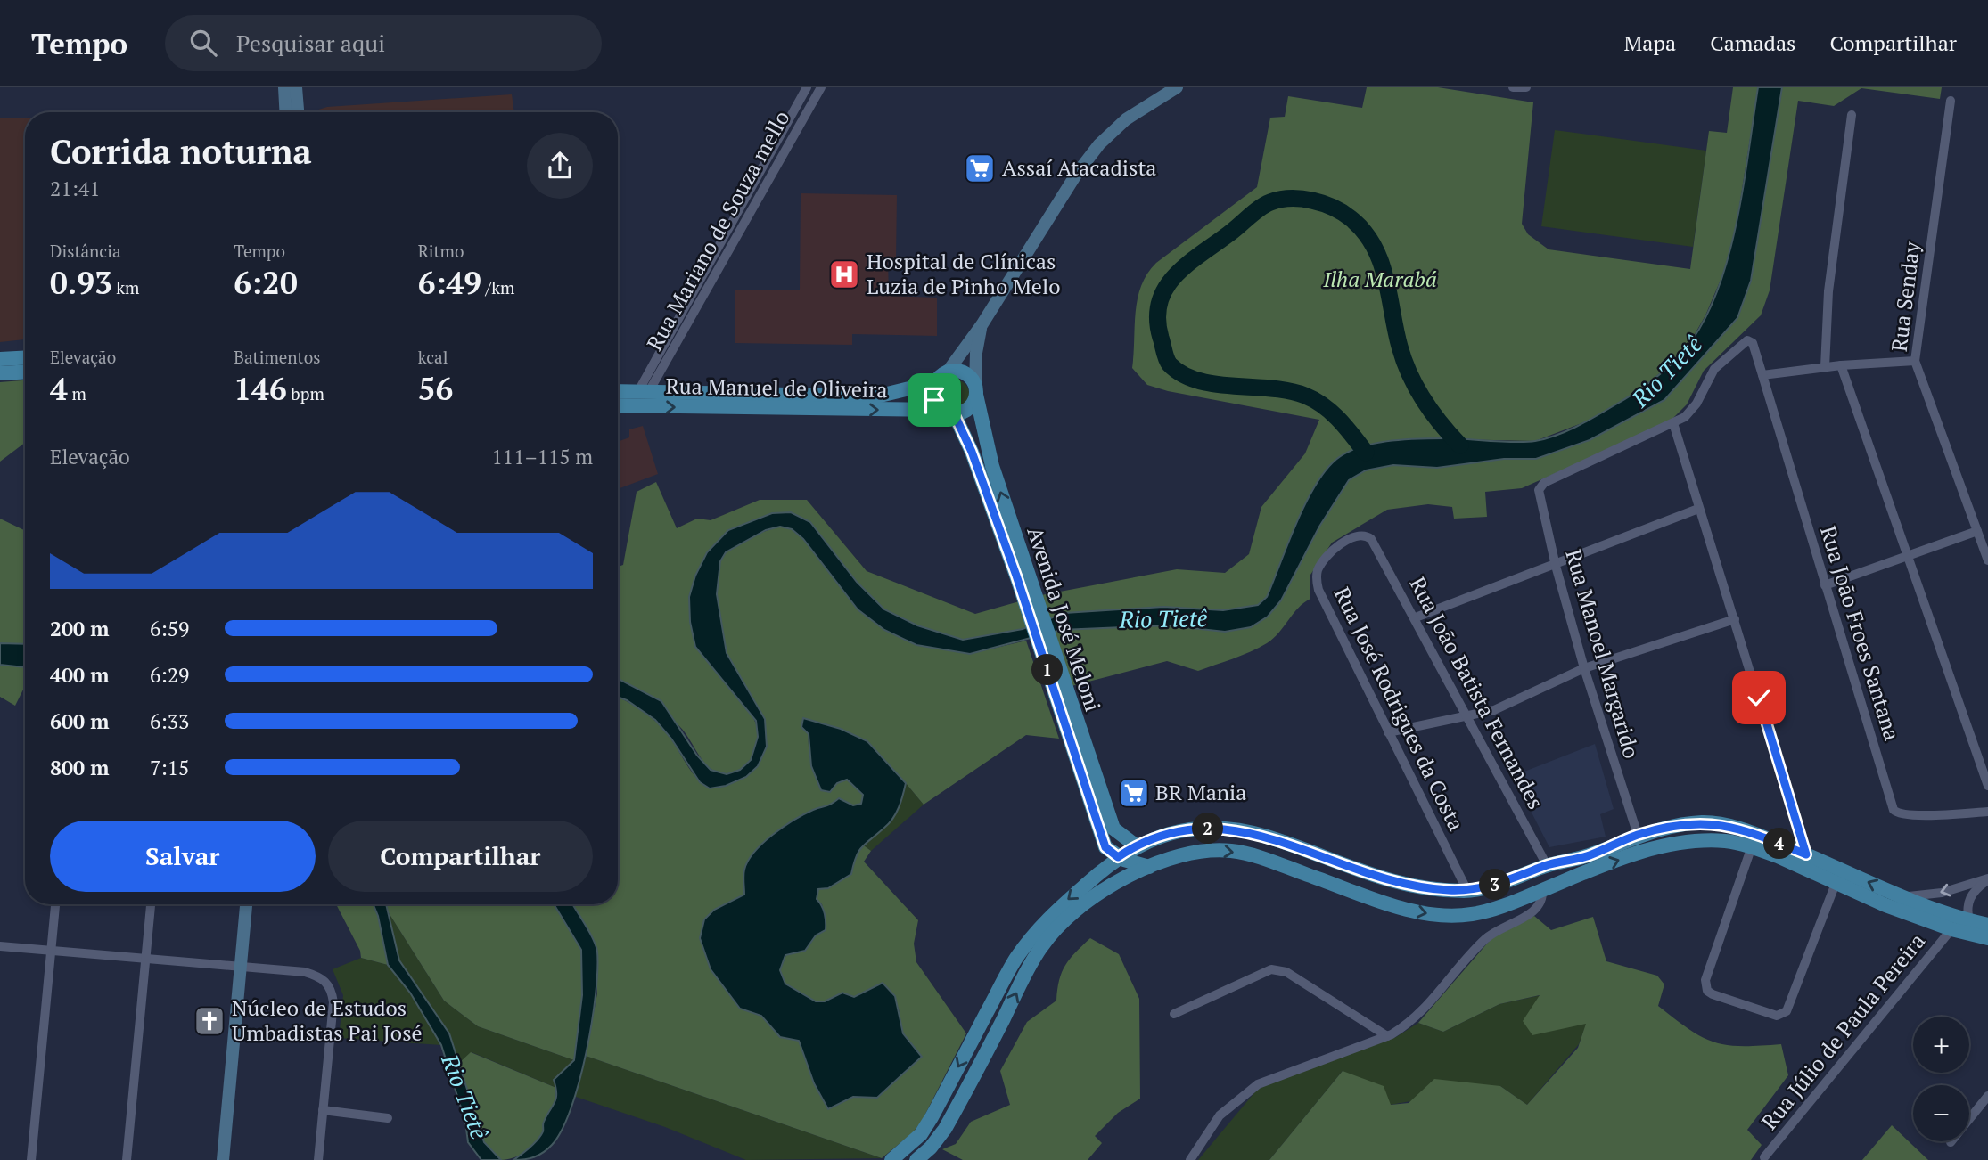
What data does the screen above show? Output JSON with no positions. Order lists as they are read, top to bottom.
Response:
{
  "streets": {
    "main road": ["Rua Manuel de Oliveira", "Avenida José Meloni"],
    "street": [
      "Rua Mariano de Souza mello",
      "Rua Senday",
      "Rua João Froes Santana",
      "Rua Manoel Margarido",
      "Rua João Batista Fernandes",
      "Rua José Rodrigues da Costa",
      "Rua Júlio de Paula Pereira"
    ]
  },
  "crossings": [
    ["Rua Mariano de Souza mello", "Rua Manuel de Oliveira"],
    ["Rua Manuel de Oliveira", "Avenida José Meloni"],
    ["Rua João Froes Santana", "Rua Manoel Margarido"],
    ["Rua João Batista Fernandes", "Rua José Rodrigues da Costa"]
  ],
  "water": ["Rio Tietê"],
  "parks": ["Ilha Marabá"],
  "places": {
    "supermarket": ["Assaí Atacadista", "BR Mania"],
    "hospital": ["Hospital de Clínicas Luzia de Pinho Melo"],
    "church": ["Núcleo de Estudos Umbadistas Pai José"]
  },
  "page": {
    "header": "Tempo",
    "search": "Pesquisar aqui",
    "nav": ["Mapa", "Camadas", "Compartilhar"],
    "heading": ["Corrida noturna", "21:41"],
    "stats": [
      ["Distância", "0.93 km"],
      ["Tempo", "6:20"],
      ["Ritmo", "6:49 /km"],
      ["Elevação", "4 m"],
      ["Batimentos", "146 bpm"],
      ["kcal", "56"]
    ],
    "chart": ["Elevação", "111–115 m"],
    "list": [
      {
        "name": "200 m",
        "note": "6:59"
      },
      {
        "name": "400 m",
        "note": "6:29"
      },
      {
        "name": "600 m",
        "note": "6:33"
      },
      {
        "name": "800 m",
        "note": "7:15"
      }
    ],
    "pins": [
      "1",
      "2",
      "4",
      "3"
    ],
    "buttons": ["Salvar", "Compartilhar"],
    "map_buttons": ["+", "−"]
  }
}
